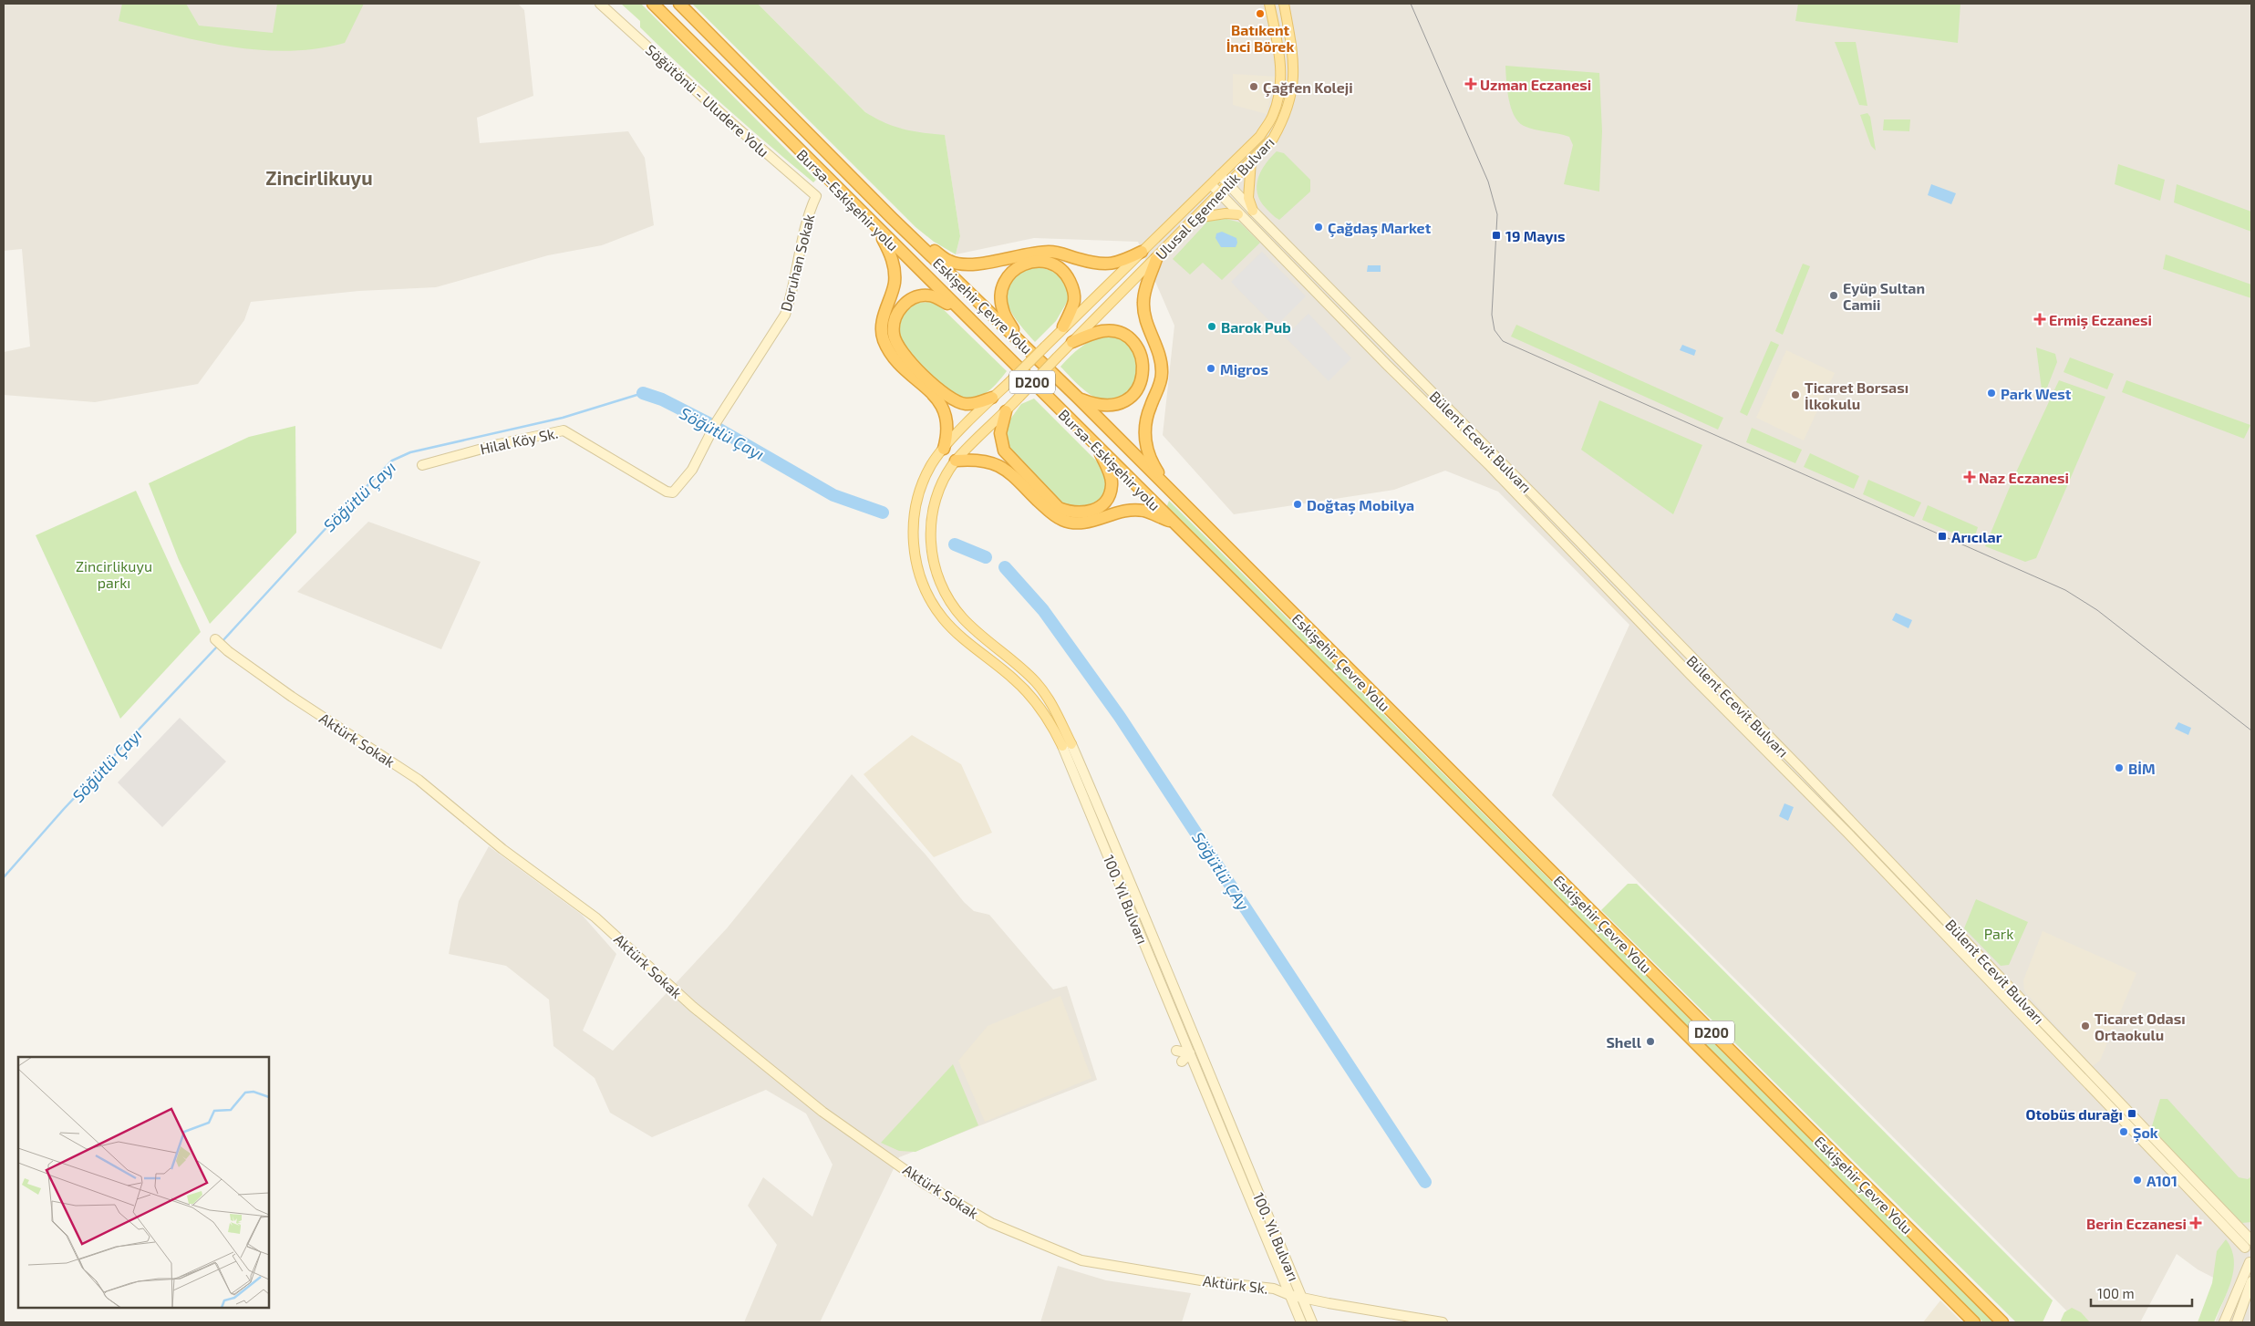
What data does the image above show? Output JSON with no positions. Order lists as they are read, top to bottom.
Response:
{
  "streets": {
    "highway": ["Bursa-Eskişehir yolu", "Eskişehir Çevre Yolu", "D200"],
    "main road": [
      "Söğütönü - Uludere Yolu",
      "Ulusal Egemenlik Bulvarı",
      "Doruhan Sokak",
      "Hilal Köy Sk.",
      "Bülent Ecevit Bulvarı",
      "Aktürk Sokak",
      "100. Yıl Bulvarı",
      "Aktürk Sk."
    ]
  },
  "crossings": [
    ["Söğütönü - Uludere Yolu", "Doruhan Sokak"],
    ["Ulusal Egemenlik Bulvarı", "Bülent Ecevit Bulvarı"],
    ["Ulusal Egemenlik Bulvarı", "100. Yıl Bulvarı"],
    ["Bursa-Eskişehir yolu", "Eskişehir Çevre Yolu"],
    ["Doruhan Sokak", "Hilal Köy Sk."],
    ["Aktürk Sokak", "Aktürk Sk."],
    ["100. Yıl Bulvarı", "Aktürk Sk."]
  ],
  "districts": ["Zincirlikuyu"],
  "water": ["Söğütlü Çayı", "Söğütlü ÇAy"],
  "parks": ["Zincirlikuyu parkı", "Park"],
  "places": {
    "other": [
      "Batıkent İnci Börek",
      "Çağfen Koleji",
      "Çağdaş Market",
      "Eyüp Sultan Camii",
      "Barok Pub",
      "Migros",
      "Park West",
      "Ticaret Borsası İlkokulu",
      "Doğtaş Mobilya",
      "BİM",
      "Ticaret Odası Ortaokulu",
      "Shell",
      "Şok",
      "A101"
    ],
    "health": [
      "Uzman Eczanesi",
      "Ermiş Eczanesi",
      "Naz Eczanesi",
      "Berin Eczanesi"
    ],
    "transit": ["19 Mayıs", "Arıcılar", "Otobüs durağı"]
  },
  "scale_bar": "100 m"
}
